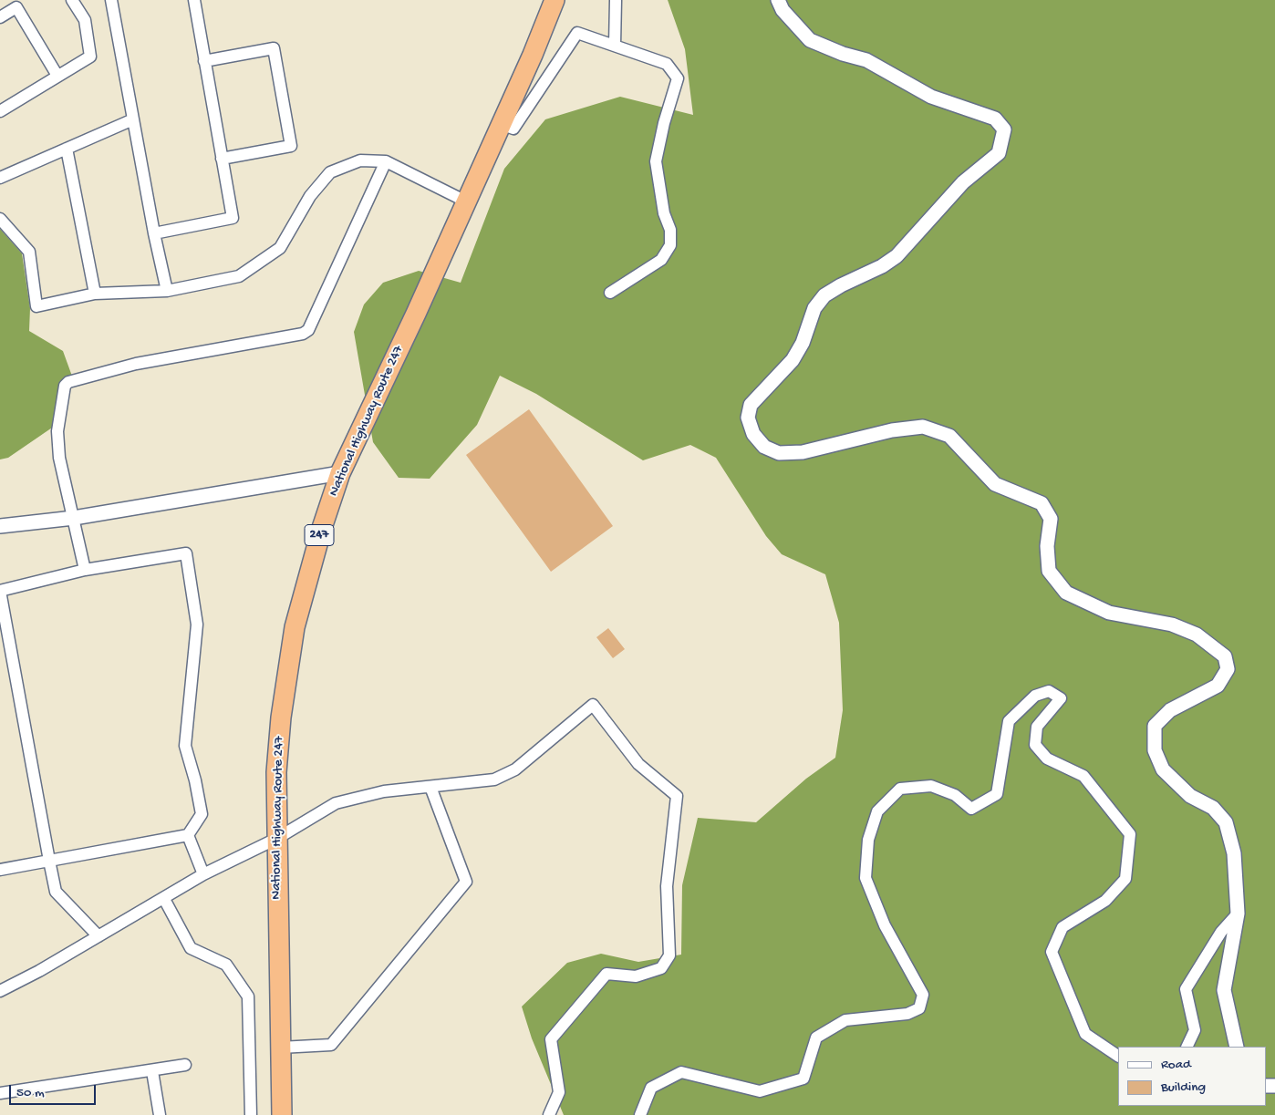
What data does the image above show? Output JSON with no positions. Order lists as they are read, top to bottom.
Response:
{
  "streets": {
    "highway": ["National Highway Route 247", "247"]
  },
  "legend": ["Road", "Building"],
  "scale_bar": "50 m"
}
